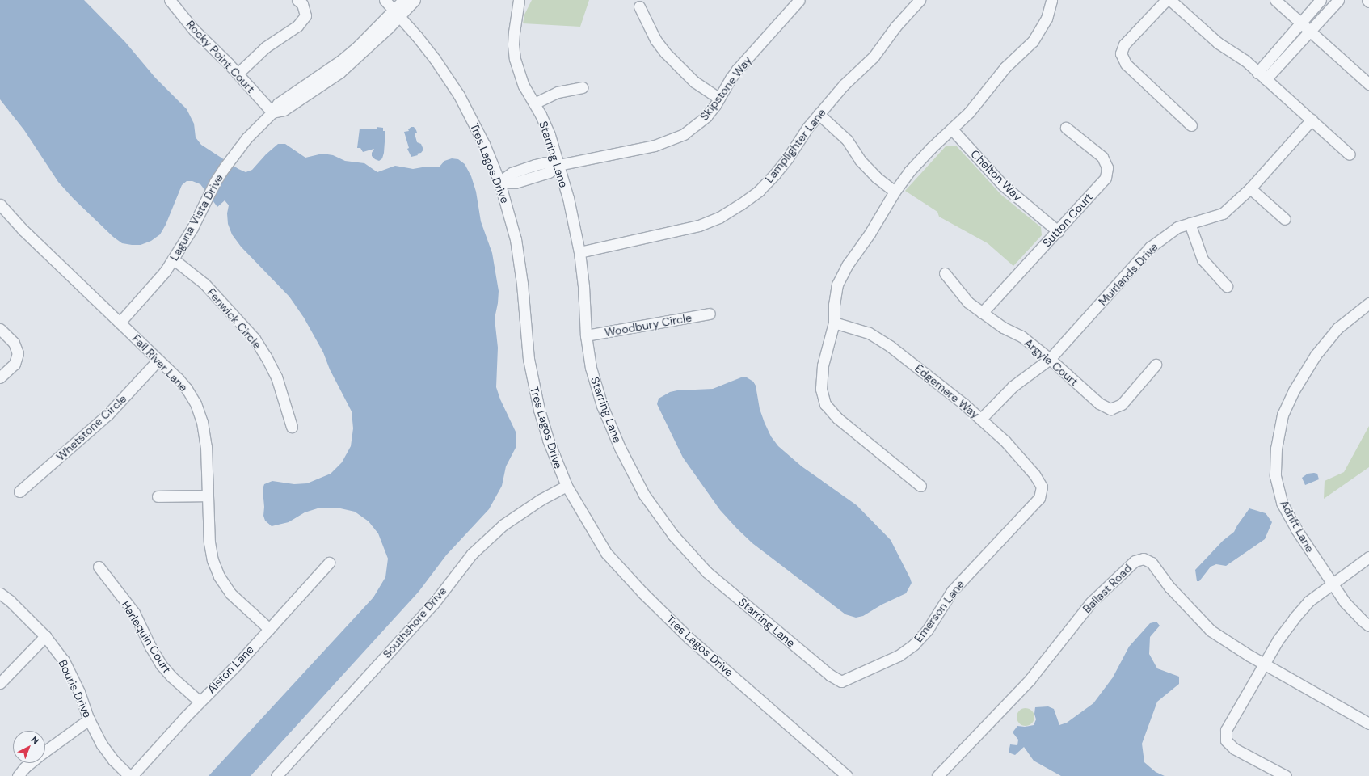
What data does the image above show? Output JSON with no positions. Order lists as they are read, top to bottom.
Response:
{
  "streets": {
    "street": [
      "Rocky Point Court",
      "Skipstone Way",
      "Lamplighter Lane",
      "Starring Lane",
      "Tres Lagos Drive",
      "Chelton Way",
      "Laguna Vista Drive",
      "Sutton Court",
      "Muirlands Drive",
      "Fenwick Circle",
      "Woodbury Circle",
      "Argyle Court",
      "Fall River Lane",
      "Edgemere Way",
      "Whetstone Circle",
      "Adrift Lane",
      "Ballast Road",
      "Emerson Lane",
      "Southshore Drive",
      "Harlequin Court",
      "Alston Lane",
      "Bouris Drive"
    ]
  },
  "crossings": [
    ["Rocky Point Court", "Laguna Vista Drive"],
    ["Skipstone Way", "Starring Lane"],
    ["Skipstone Way", "Tres Lagos Drive"],
    ["Lamplighter Lane", "Starring Lane"],
    ["Starring Lane", "Woodbury Circle"],
    ["Starring Lane", "Emerson Lane"],
    ["Tres Lagos Drive", "Laguna Vista Drive"],
    ["Tres Lagos Drive", "Southshore Drive"],
    ["Chelton Way", "Sutton Court"],
    ["Laguna Vista Drive", "Fenwick Circle"],
    ["Laguna Vista Drive", "Fall River Lane"],
    ["Sutton Court", "Argyle Court"],
    ["Muirlands Drive", "Argyle Court"],
    ["Muirlands Drive", "Edgemere Way"],
    ["Fall River Lane", "Whetstone Circle"],
    ["Fall River Lane", "Alston Lane"],
    ["Edgemere Way", "Emerson Lane"],
    ["Harlequin Court", "Alston Lane"]
  ],
  "north": "top right"
}
